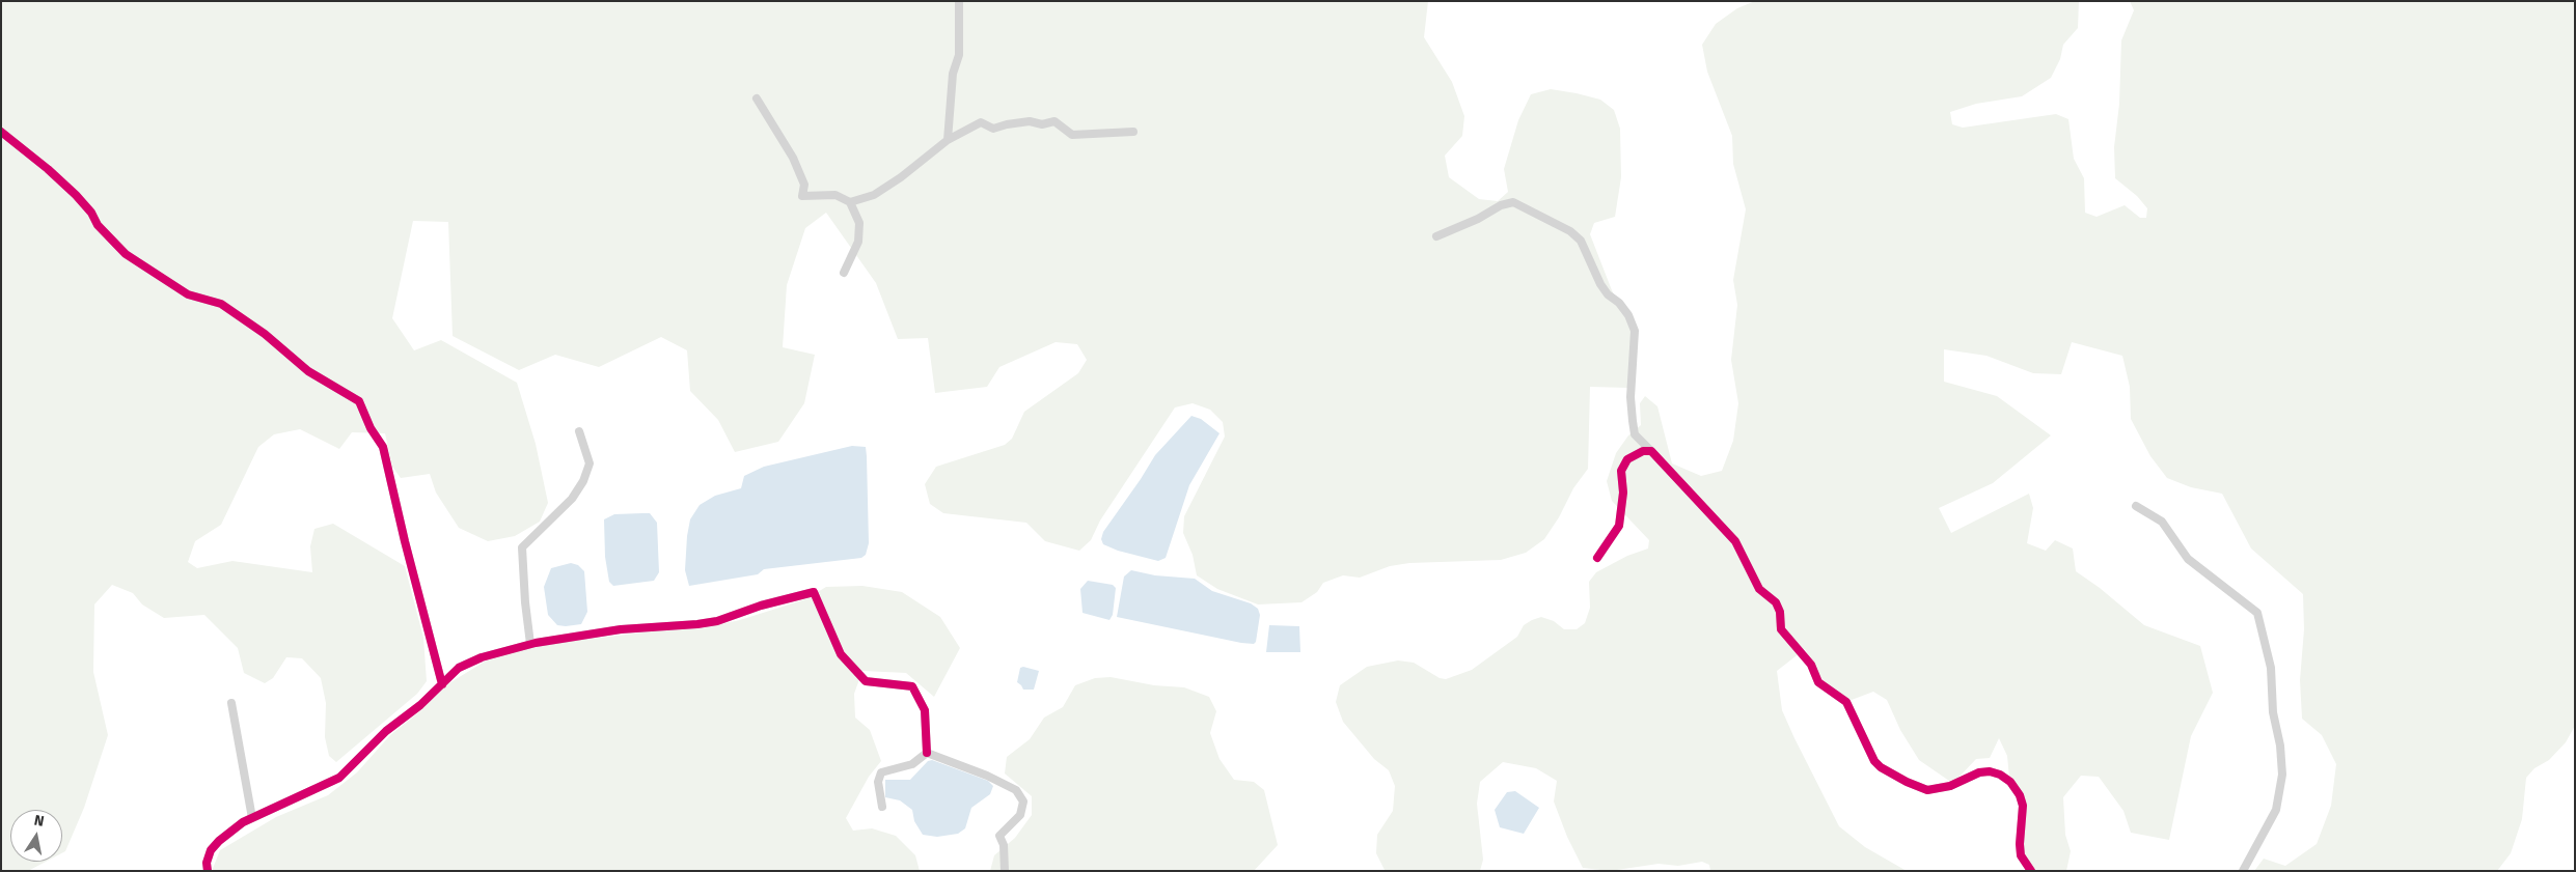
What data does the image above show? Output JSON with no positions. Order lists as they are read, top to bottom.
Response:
{
  "north": "top"
}
